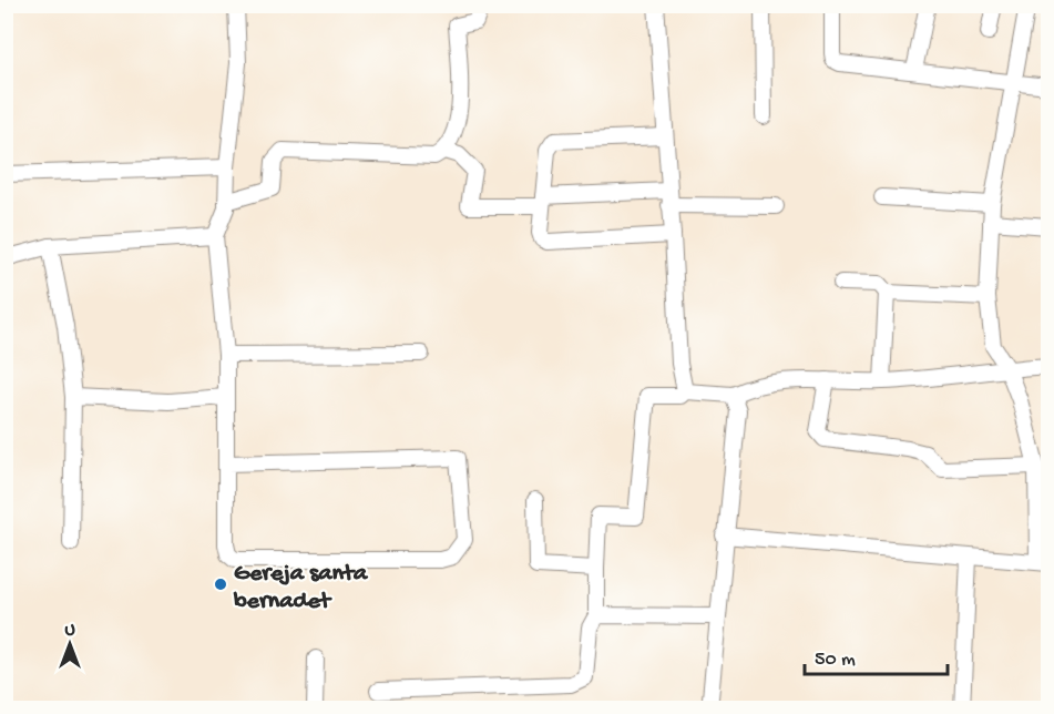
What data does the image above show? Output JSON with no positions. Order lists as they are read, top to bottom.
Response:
{
  "places": ["Gereja santa bernadet"],
  "scale_bar": "50 m",
  "north": "top"
}
